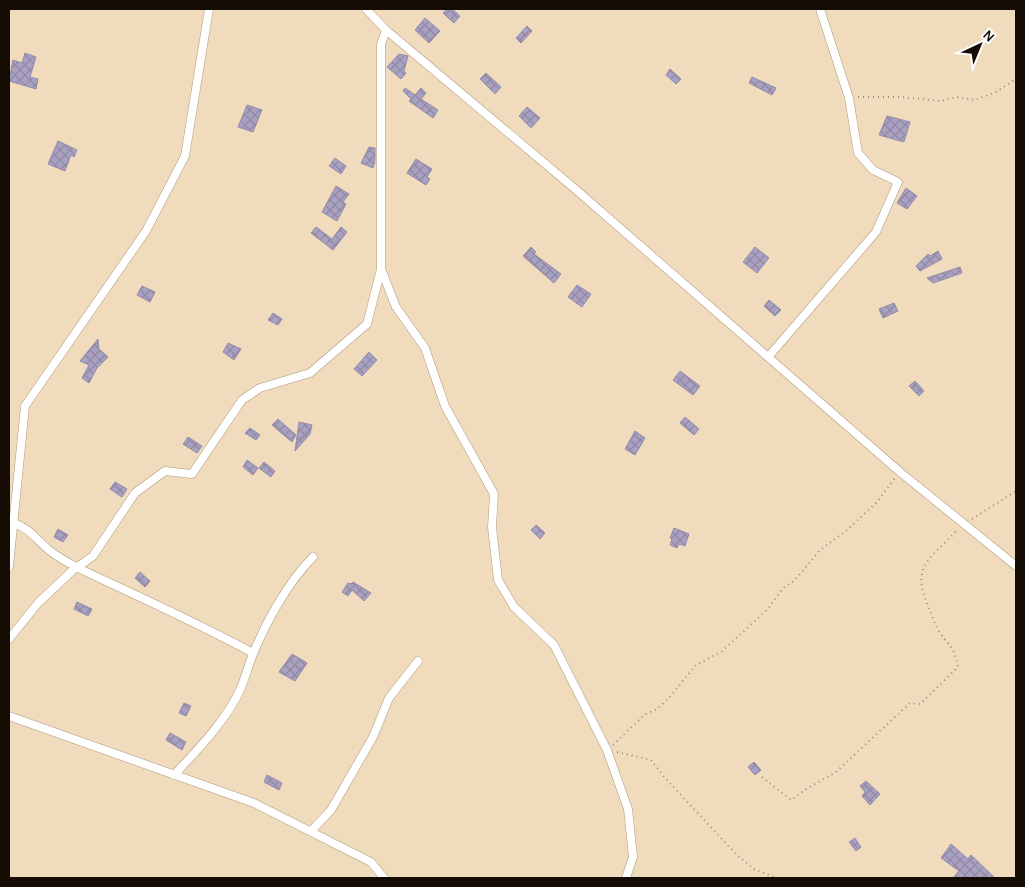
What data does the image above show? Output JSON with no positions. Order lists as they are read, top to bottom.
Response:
{
  "north": "top right"
}
